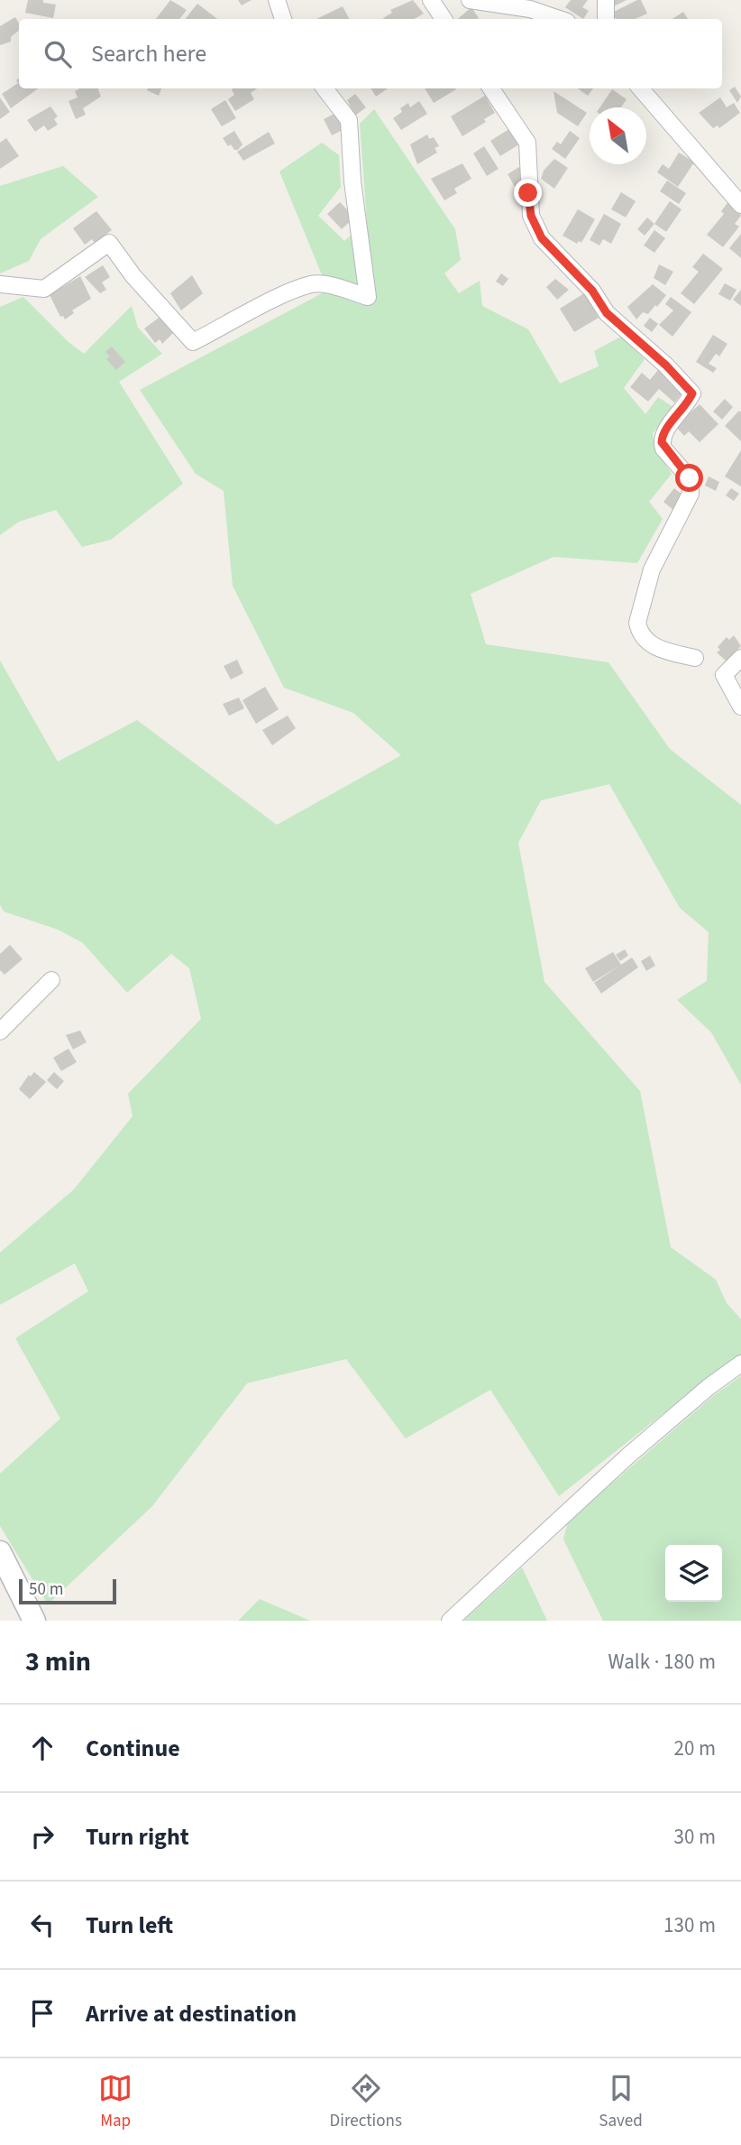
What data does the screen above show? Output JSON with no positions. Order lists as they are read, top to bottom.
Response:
{
  "scale_bar": "50 m",
  "north": "top left",
  "page": {
    "search": "Search here",
    "scale": "50 m",
    "heading": ["3 min", "Walk · 180 m"],
    "list": [
      ["Continue", "20 m"],
      ["Turn right", "30 m"],
      ["Turn left", "130 m"],
      "Arrive at destination"
    ],
    "nav": ["Map", "Directions", "Saved"]
  }
}
